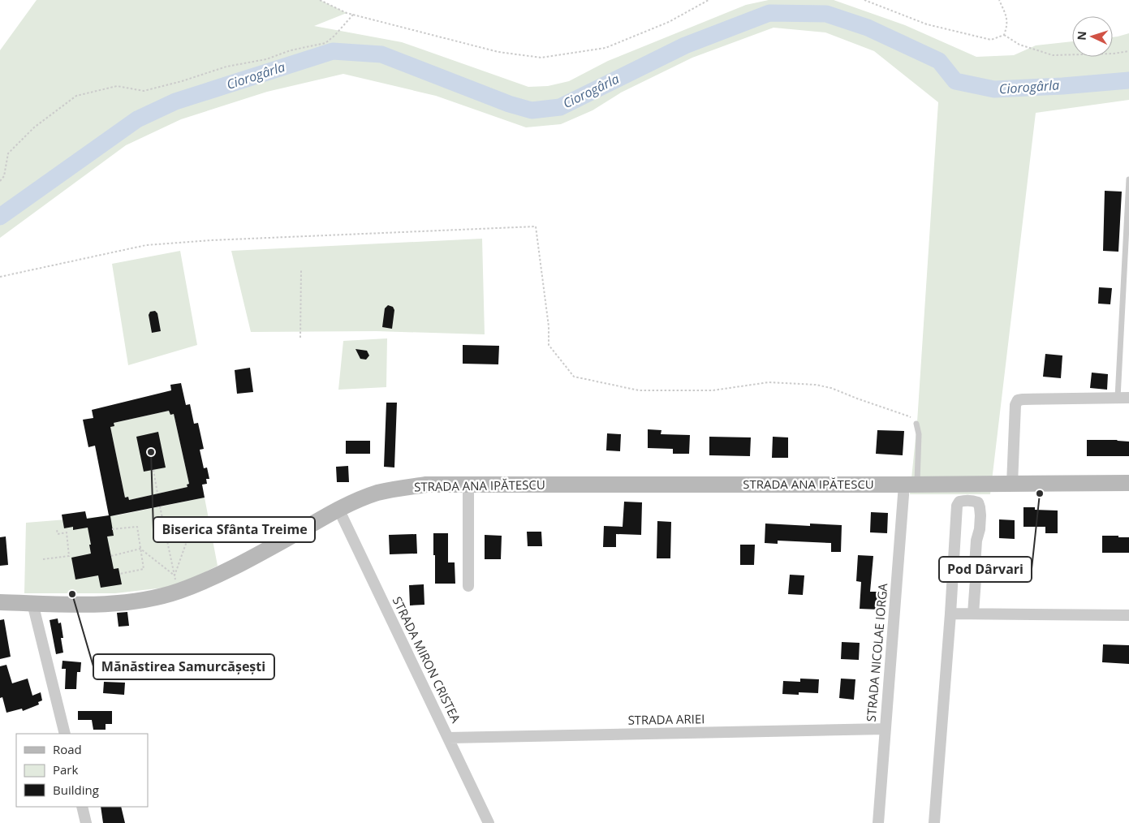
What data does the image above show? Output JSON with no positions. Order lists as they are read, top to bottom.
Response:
{
  "streets": {
    "main road": ["STRADA ANA IPĂTESCU"],
    "street": ["STRADA NICOLAE IORGA", "STRADA MIRON CRISTEA", "STRADA ARIEI"]
  },
  "crossings": [
    ["STRADA ANA IPĂTESCU", "STRADA NICOLAE IORGA"],
    ["STRADA ANA IPĂTESCU", "STRADA MIRON CRISTEA"],
    ["STRADA NICOLAE IORGA", "STRADA ARIEI"],
    ["STRADA MIRON CRISTEA", "STRADA ARIEI"]
  ],
  "water": ["Ciorogârla"],
  "places": ["Biserica Sfânta Treime", "Pod Dârvari", "Mănăstirea Samurcășești"],
  "legend": ["Road", "Park", "Building"],
  "north": "left"
}
